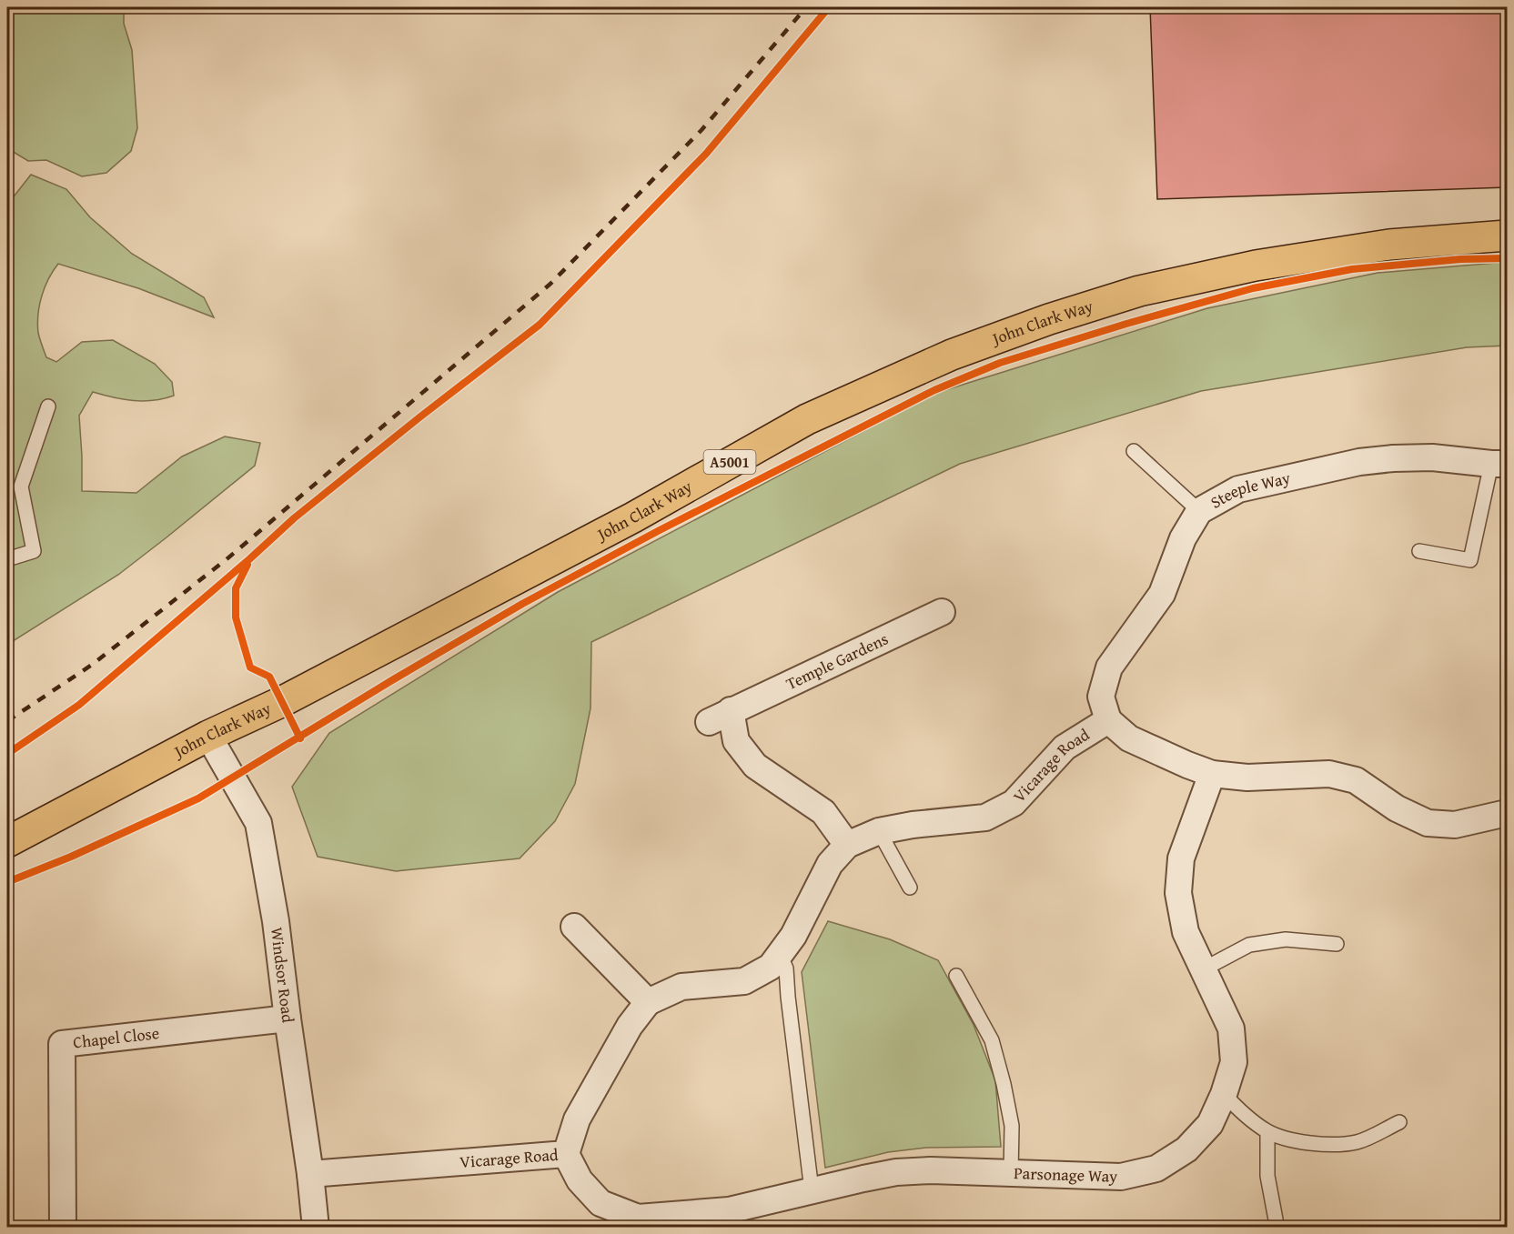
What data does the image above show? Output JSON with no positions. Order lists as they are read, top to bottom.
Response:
{
  "streets": {
    "main road": ["John Clark Way", "A5001"],
    "street": [
      "Steeple Way",
      "Temple Gardens",
      "Vicarage Road",
      "Windsor Road",
      "Chapel Close",
      "Parsonage Way"
    ]
  },
  "crossings": [
    ["John Clark Way", "Windsor Road"],
    ["Steeple Way", "Vicarage Road"],
    ["Temple Gardens", "Vicarage Road"],
    ["Vicarage Road", "Windsor Road"],
    ["Vicarage Road", "Parsonage Way"],
    ["Windsor Road", "Chapel Close"]
  ]
}
